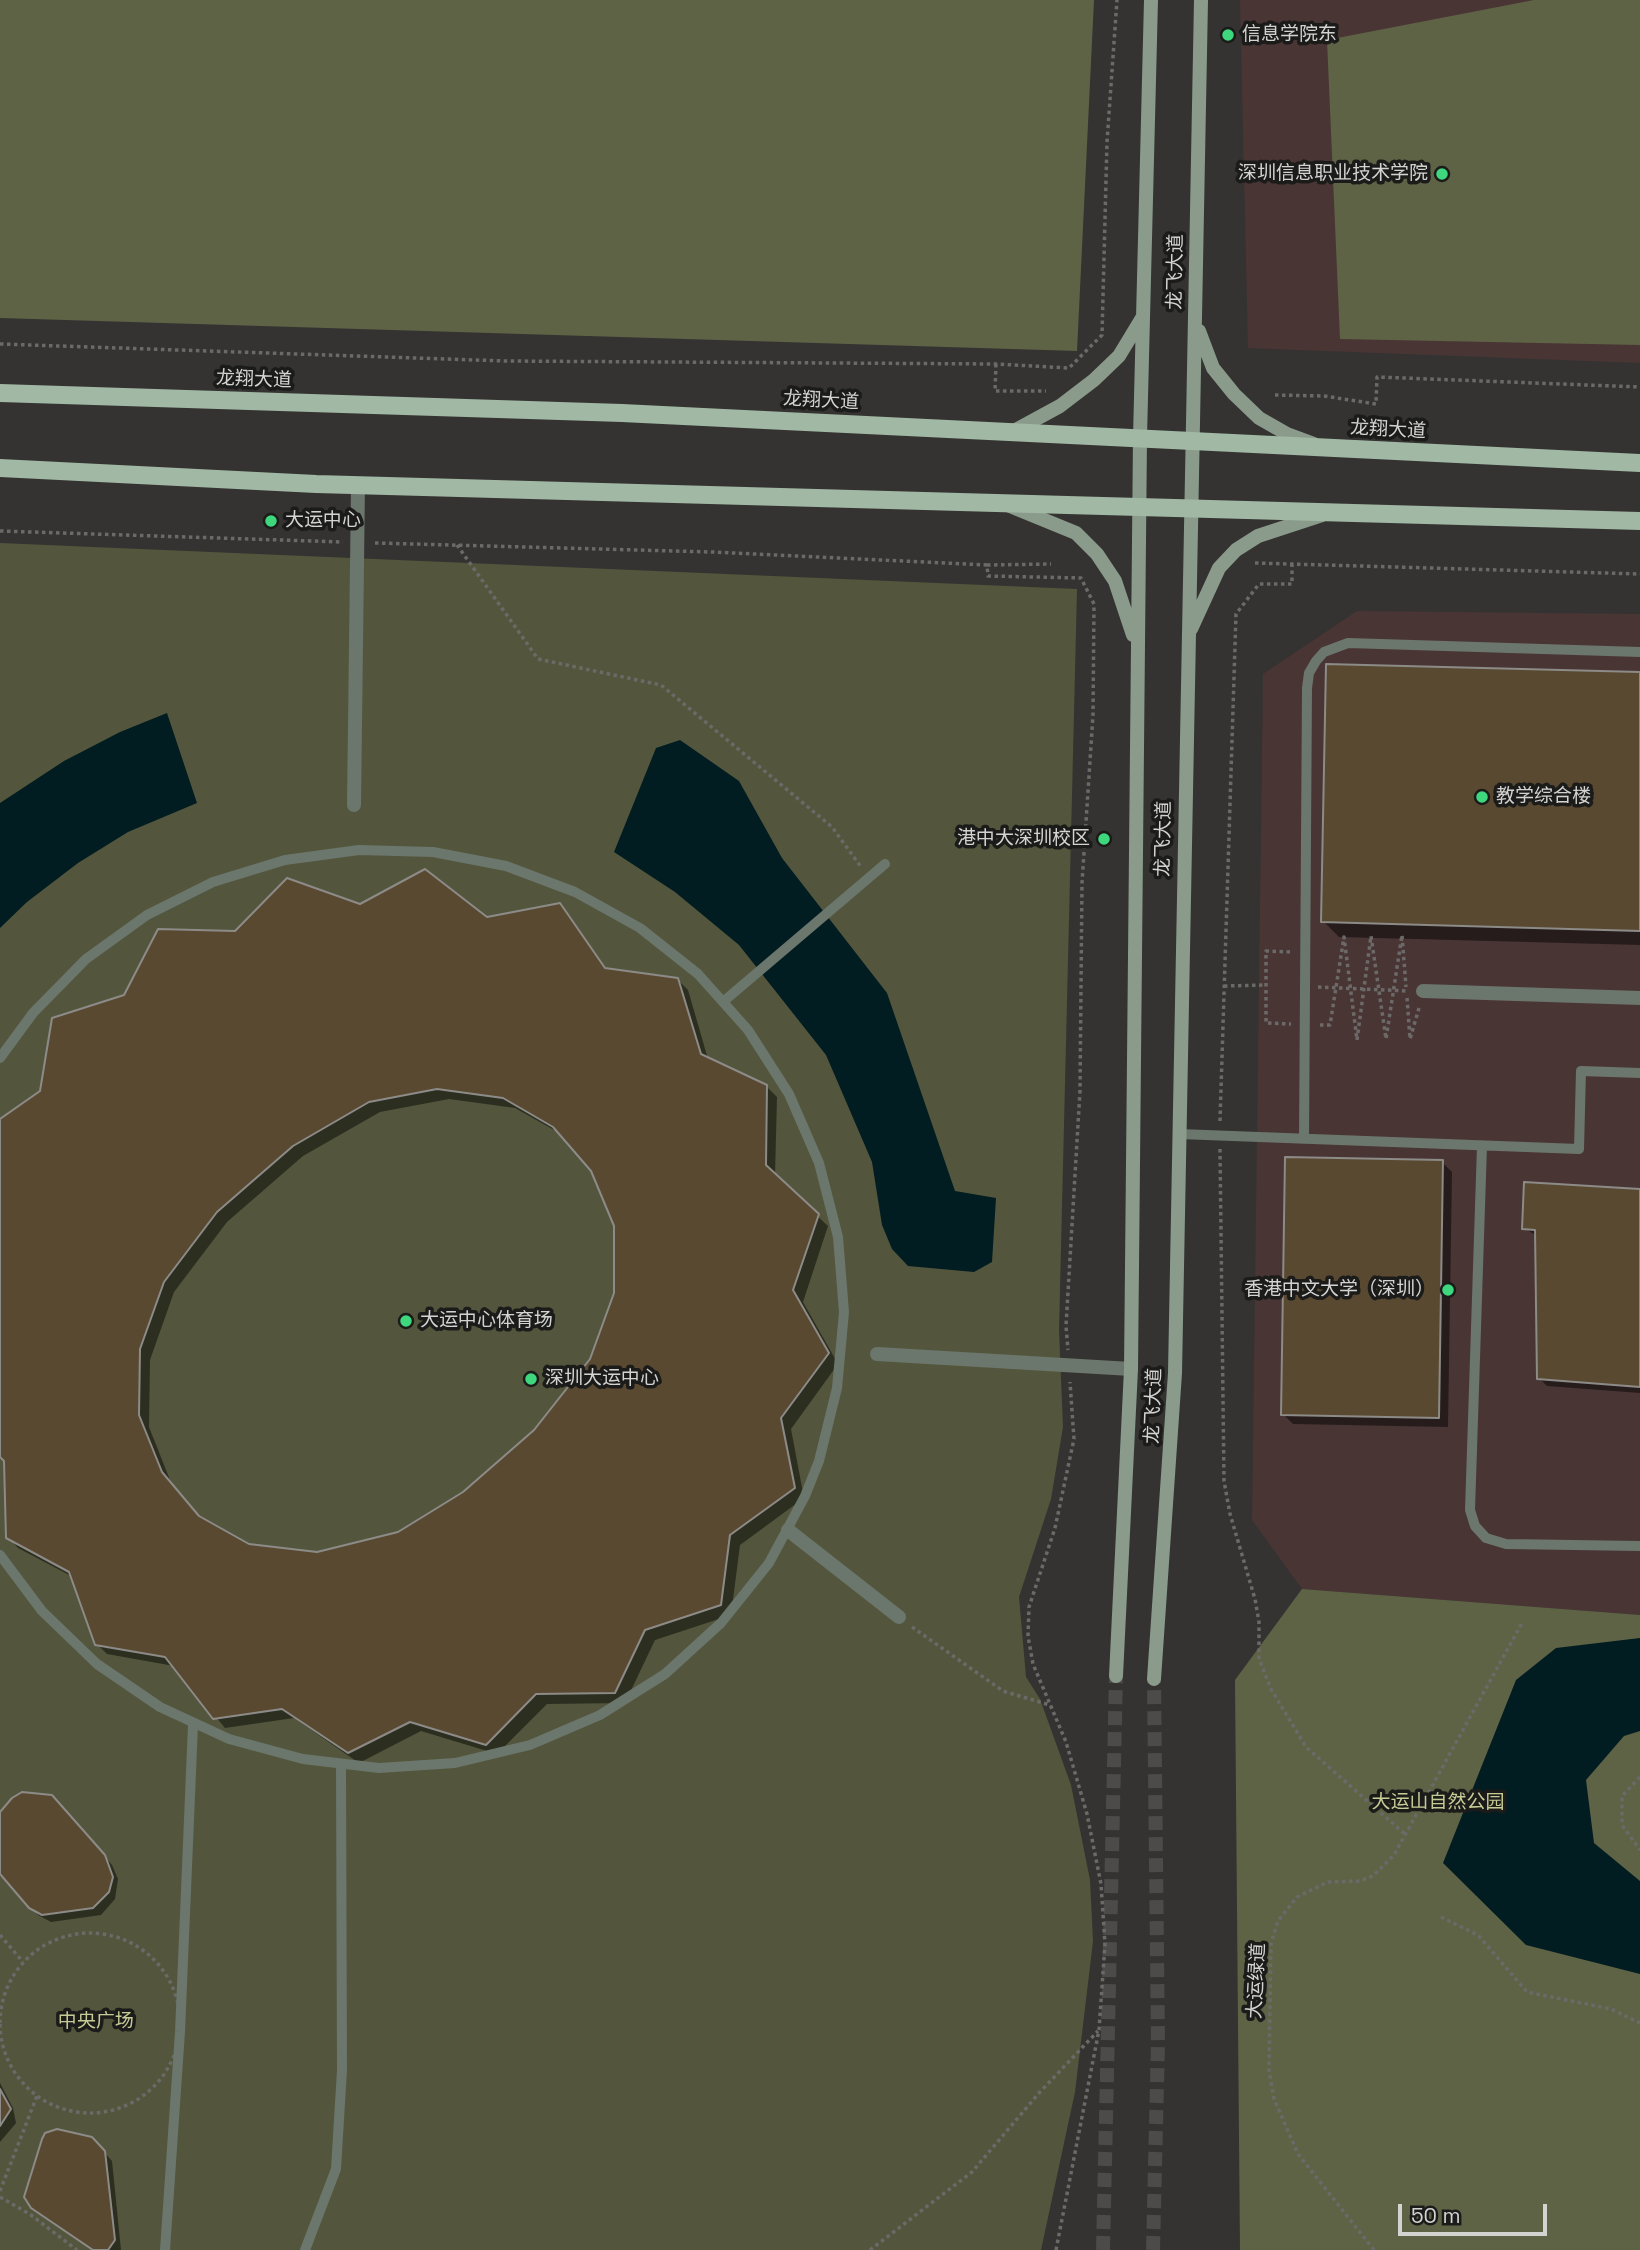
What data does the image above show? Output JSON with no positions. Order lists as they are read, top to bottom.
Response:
{
  "streets": {
    "main road": ["龙飞大道", "龙翔大道"],
    "path": ["大运绿道"]
  },
  "crossings": [
    ["龙飞大道", "龙翔大道"]
  ],
  "parks": ["大运山自然公园", "中央广场"],
  "places": [
    "信息学院东",
    "深圳信息职业技术学院",
    "大运中心",
    "教学综合楼",
    "港中大深圳校区",
    "香港中文大学（深圳）",
    "大运中心体育场",
    "深圳大运中心"
  ],
  "scale_bar": "50 m"
}
